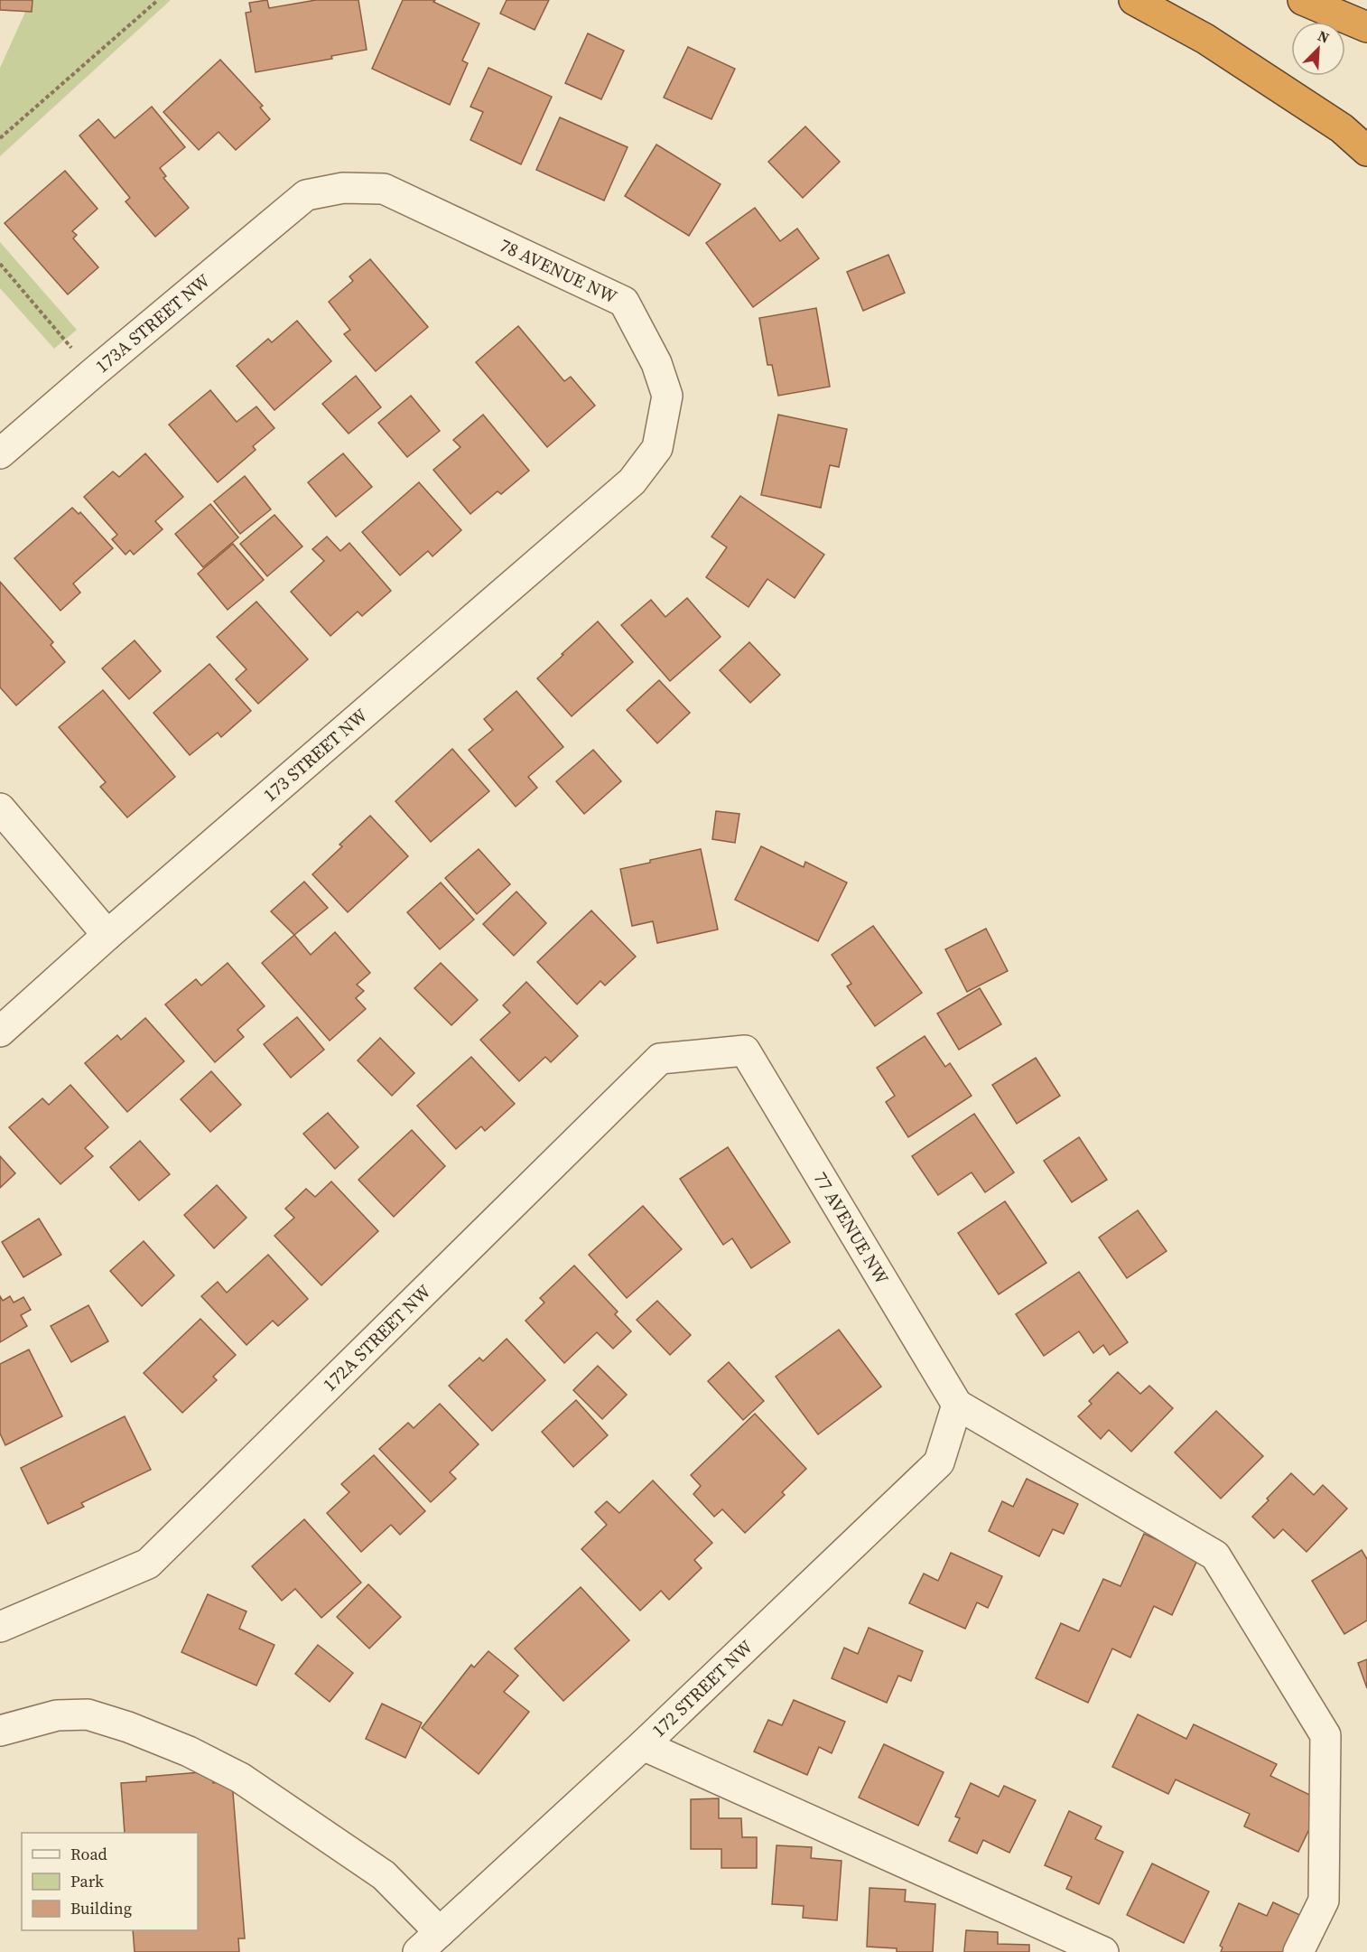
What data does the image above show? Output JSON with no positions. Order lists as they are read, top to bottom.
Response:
{
  "streets": {
    "street": [
      "78 AVENUE NW",
      "173A STREET NW",
      "173 STREET NW",
      "77 AVENUE NW",
      "172A STREET NW",
      "172 STREET NW"
    ]
  },
  "crossings": [
    ["78 AVENUE NW", "173A STREET NW"],
    ["78 AVENUE NW", "173 STREET NW"],
    ["77 AVENUE NW", "172A STREET NW"],
    ["77 AVENUE NW", "172 STREET NW"]
  ],
  "legend": ["Road", "Park", "Building"],
  "north": "top right"
}
